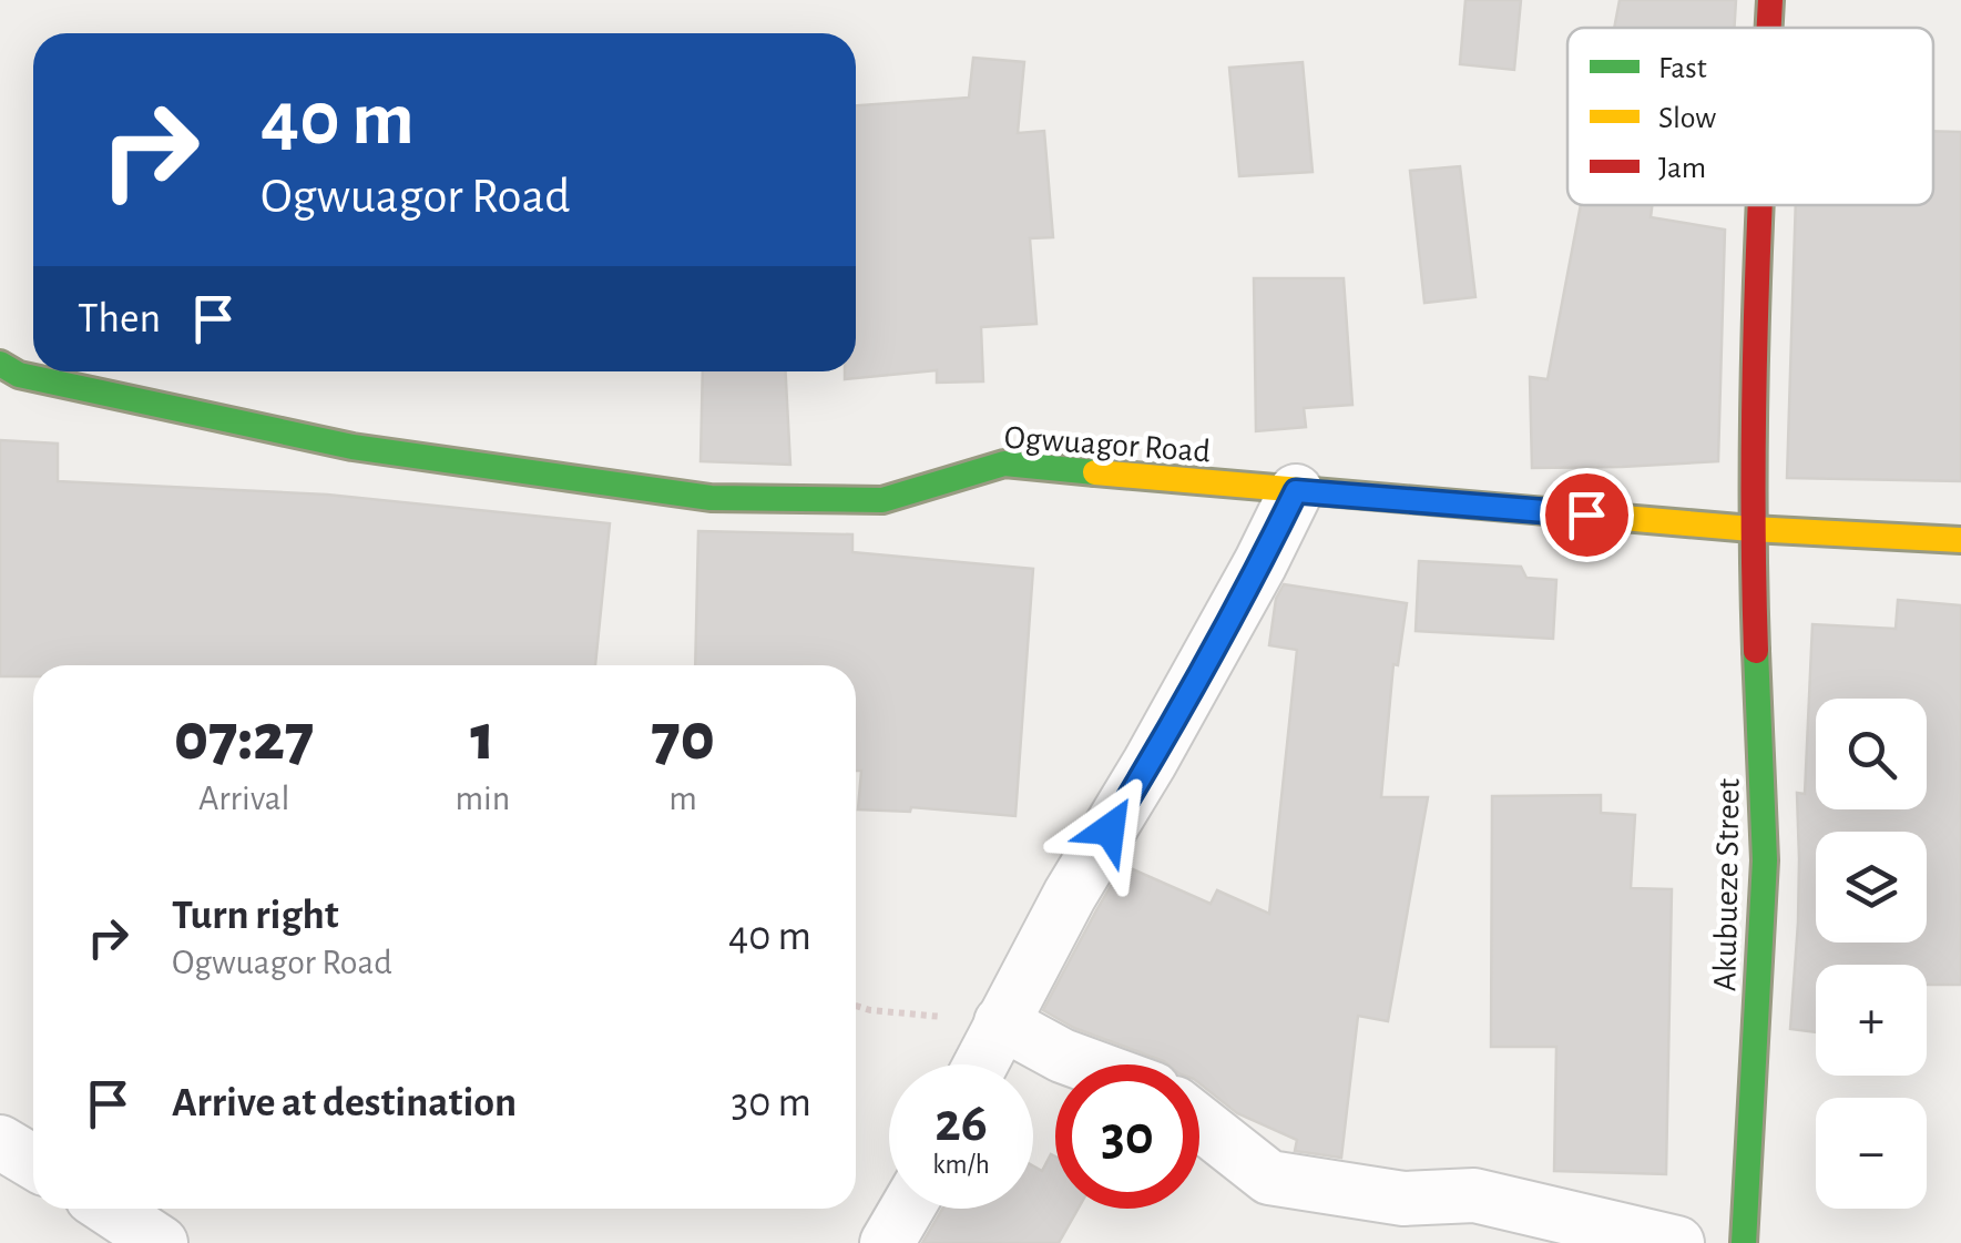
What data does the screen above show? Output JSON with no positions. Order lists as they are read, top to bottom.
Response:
{
  "streets": {
    "street": ["Ogwuagor Road", "Akubueze Street"]
  },
  "crossings": [
    ["Ogwuagor Road", "Akubueze Street"]
  ],
  "legend": ["Fast", "Slow", "Jam"],
  "page": {
    "turn": ["40 m", "Ogwuagor Road"],
    "then": "Then",
    "eta": [
      "07:27",
      "Arrival",
      "1",
      "min",
      "70",
      "m"
    ],
    "map_buttons": ["+", "−"],
    "list": [
      {
        "name": "Turn right",
        "note": "Ogwuagor Road",
        "value": "40 m"
      },
      {
        "name": "Arrive at destination",
        "value": "30 m"
      }
    ],
    "speed": "26 km/h",
    "limit": "30"
  }
}
